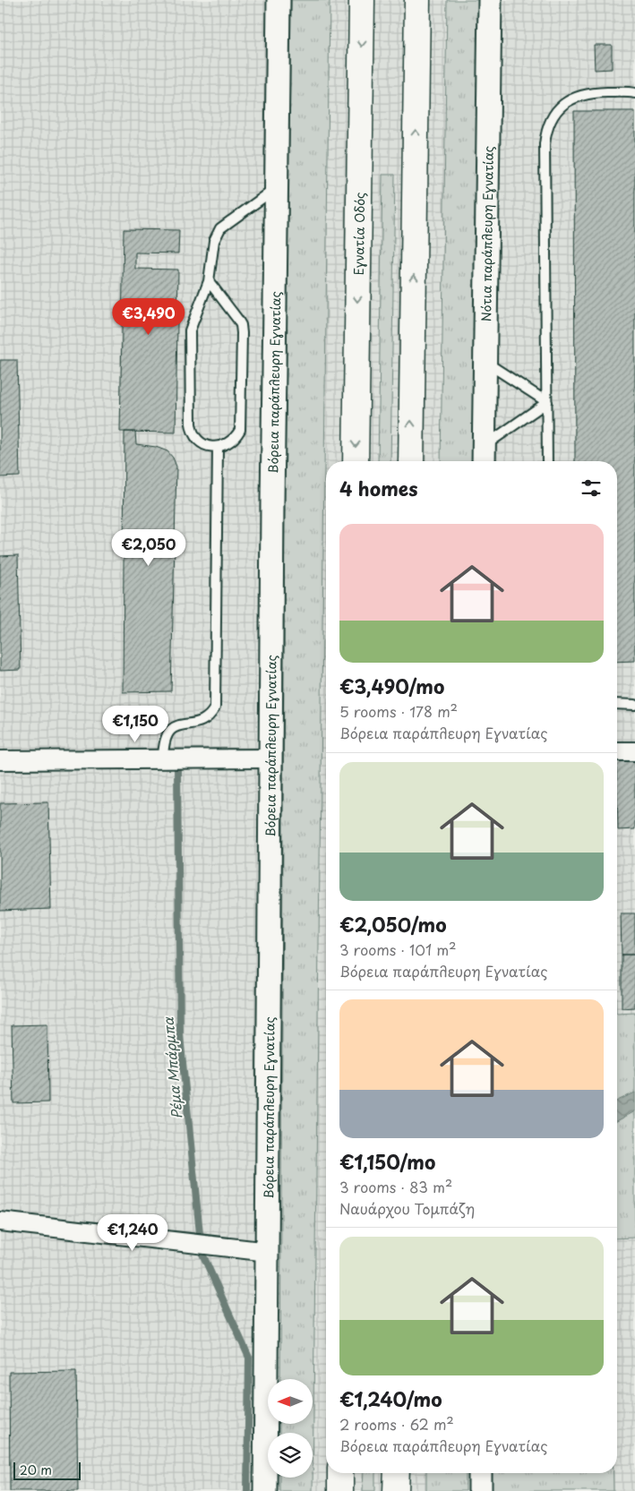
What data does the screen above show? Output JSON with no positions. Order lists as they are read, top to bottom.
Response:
{
  "streets": {
    "highway": ["Εγνατία Οδός"],
    "street": ["Νότια παράπλευρη Εγνατίας", "Βόρεια παράπλευρη Εγνατίας"]
  },
  "water": ["Ρέμα Μπάρμπα"],
  "scale_bar": "20 m",
  "north": "left",
  "page": {
    "price": [
      "€3,490",
      "€2,050",
      "€1,150",
      "€1,240"
    ],
    "heading": "4 homes",
    "list": [
      {
        "name": "€3,490/mo",
        "note": "5 rooms · 178 m² · Βόρεια παράπλευρη Εγνατίας"
      },
      {
        "name": "€2,050/mo",
        "note": "3 rooms · 101 m² · Βόρεια παράπλευρη Εγνατίας"
      },
      {
        "name": "€1,150/mo",
        "note": "3 rooms · 83 m² · Ναυάρχου Τομπάζη"
      },
      {
        "name": "€1,240/mo",
        "note": "2 rooms · 62 m² · Βόρεια παράπλευρη Εγνατίας"
      }
    ],
    "scale": "20 m"
  }
}
